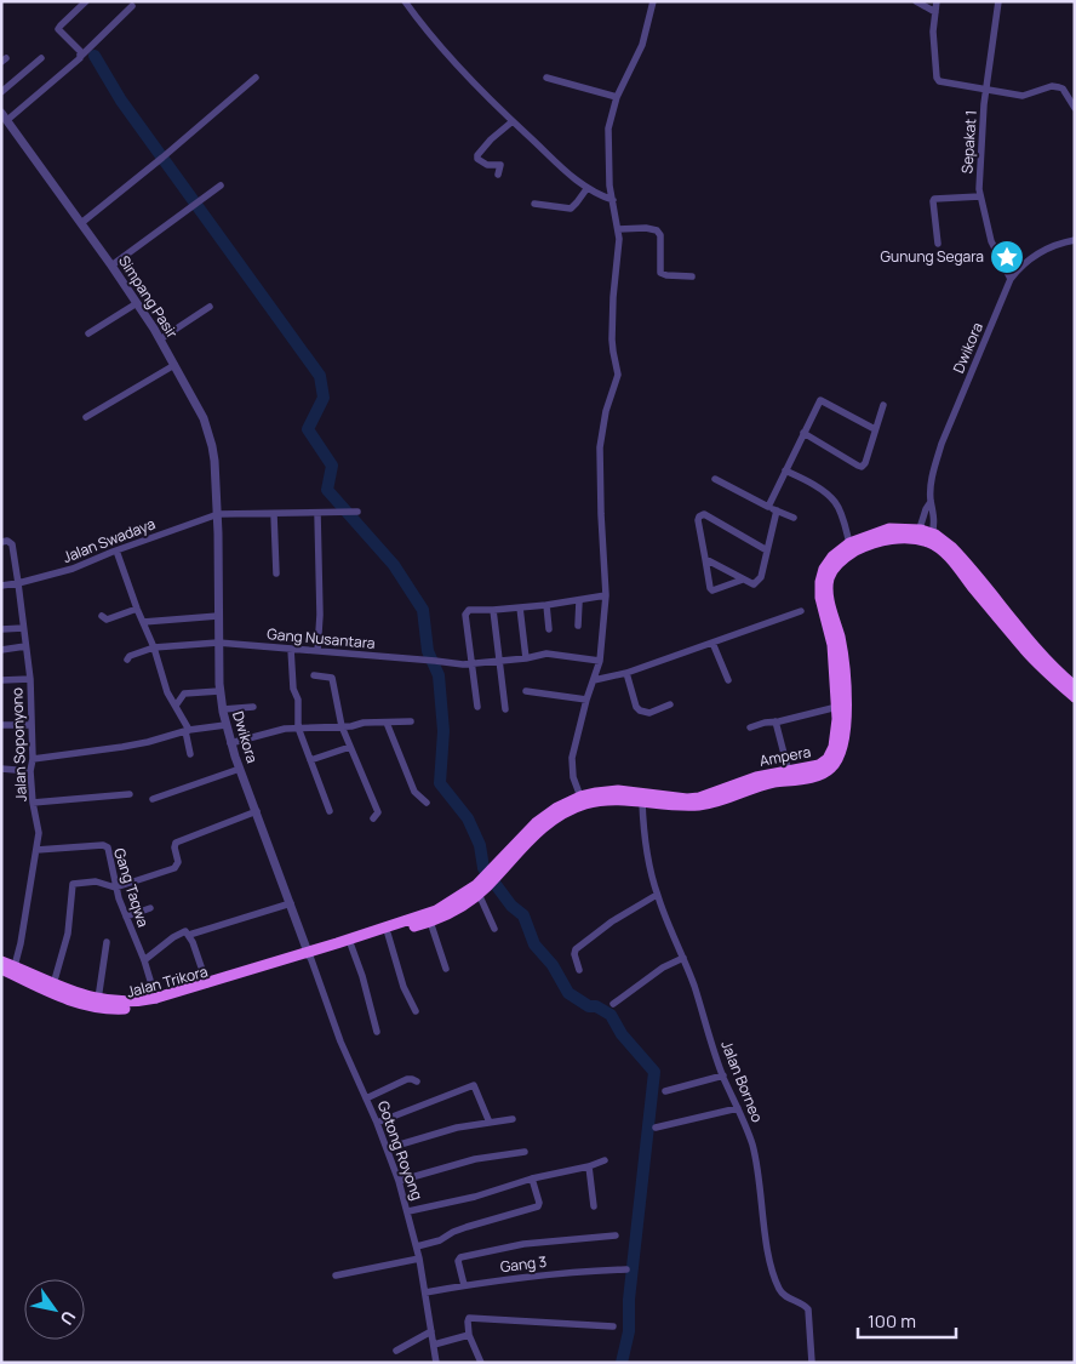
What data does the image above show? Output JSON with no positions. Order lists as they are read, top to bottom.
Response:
{
  "streets": {
    "main road": ["Ampera", "Jalan Trikora"],
    "street": [
      "Sepakat 1",
      "Simpang Pasir",
      "Dwikora",
      "Jalan Swadaya",
      "Gang Nusantara",
      "Jalan Soponyono",
      "Gang Taqwa",
      "Jalan Borneo",
      "Gotong Royong",
      "Gang 3"
    ]
  },
  "crossings": [
    ["Sepakat 1", "Dwikora"],
    ["Simpang Pasir", "Dwikora"],
    ["Simpang Pasir", "Jalan Swadaya"],
    ["Dwikora", "Jalan Swadaya"],
    ["Dwikora", "Gang Nusantara"],
    ["Dwikora", "Ampera"],
    ["Dwikora", "Jalan Trikora"],
    ["Dwikora", "Gotong Royong"],
    ["Jalan Swadaya", "Jalan Soponyono"],
    ["Jalan Soponyono", "Gang Taqwa"],
    ["Jalan Soponyono", "Jalan Trikora"],
    ["Ampera", "Jalan Trikora"],
    ["Ampera", "Jalan Borneo"],
    ["Ampera", "Gotong Royong"],
    ["Gang Taqwa", "Jalan Trikora"],
    ["Jalan Trikora", "Gotong Royong"],
    ["Gotong Royong", "Gang 3"]
  ],
  "places": {
    "place": ["Gunung Segara"]
  },
  "scale_bar": "100 m",
  "north": "bottom right"
}
